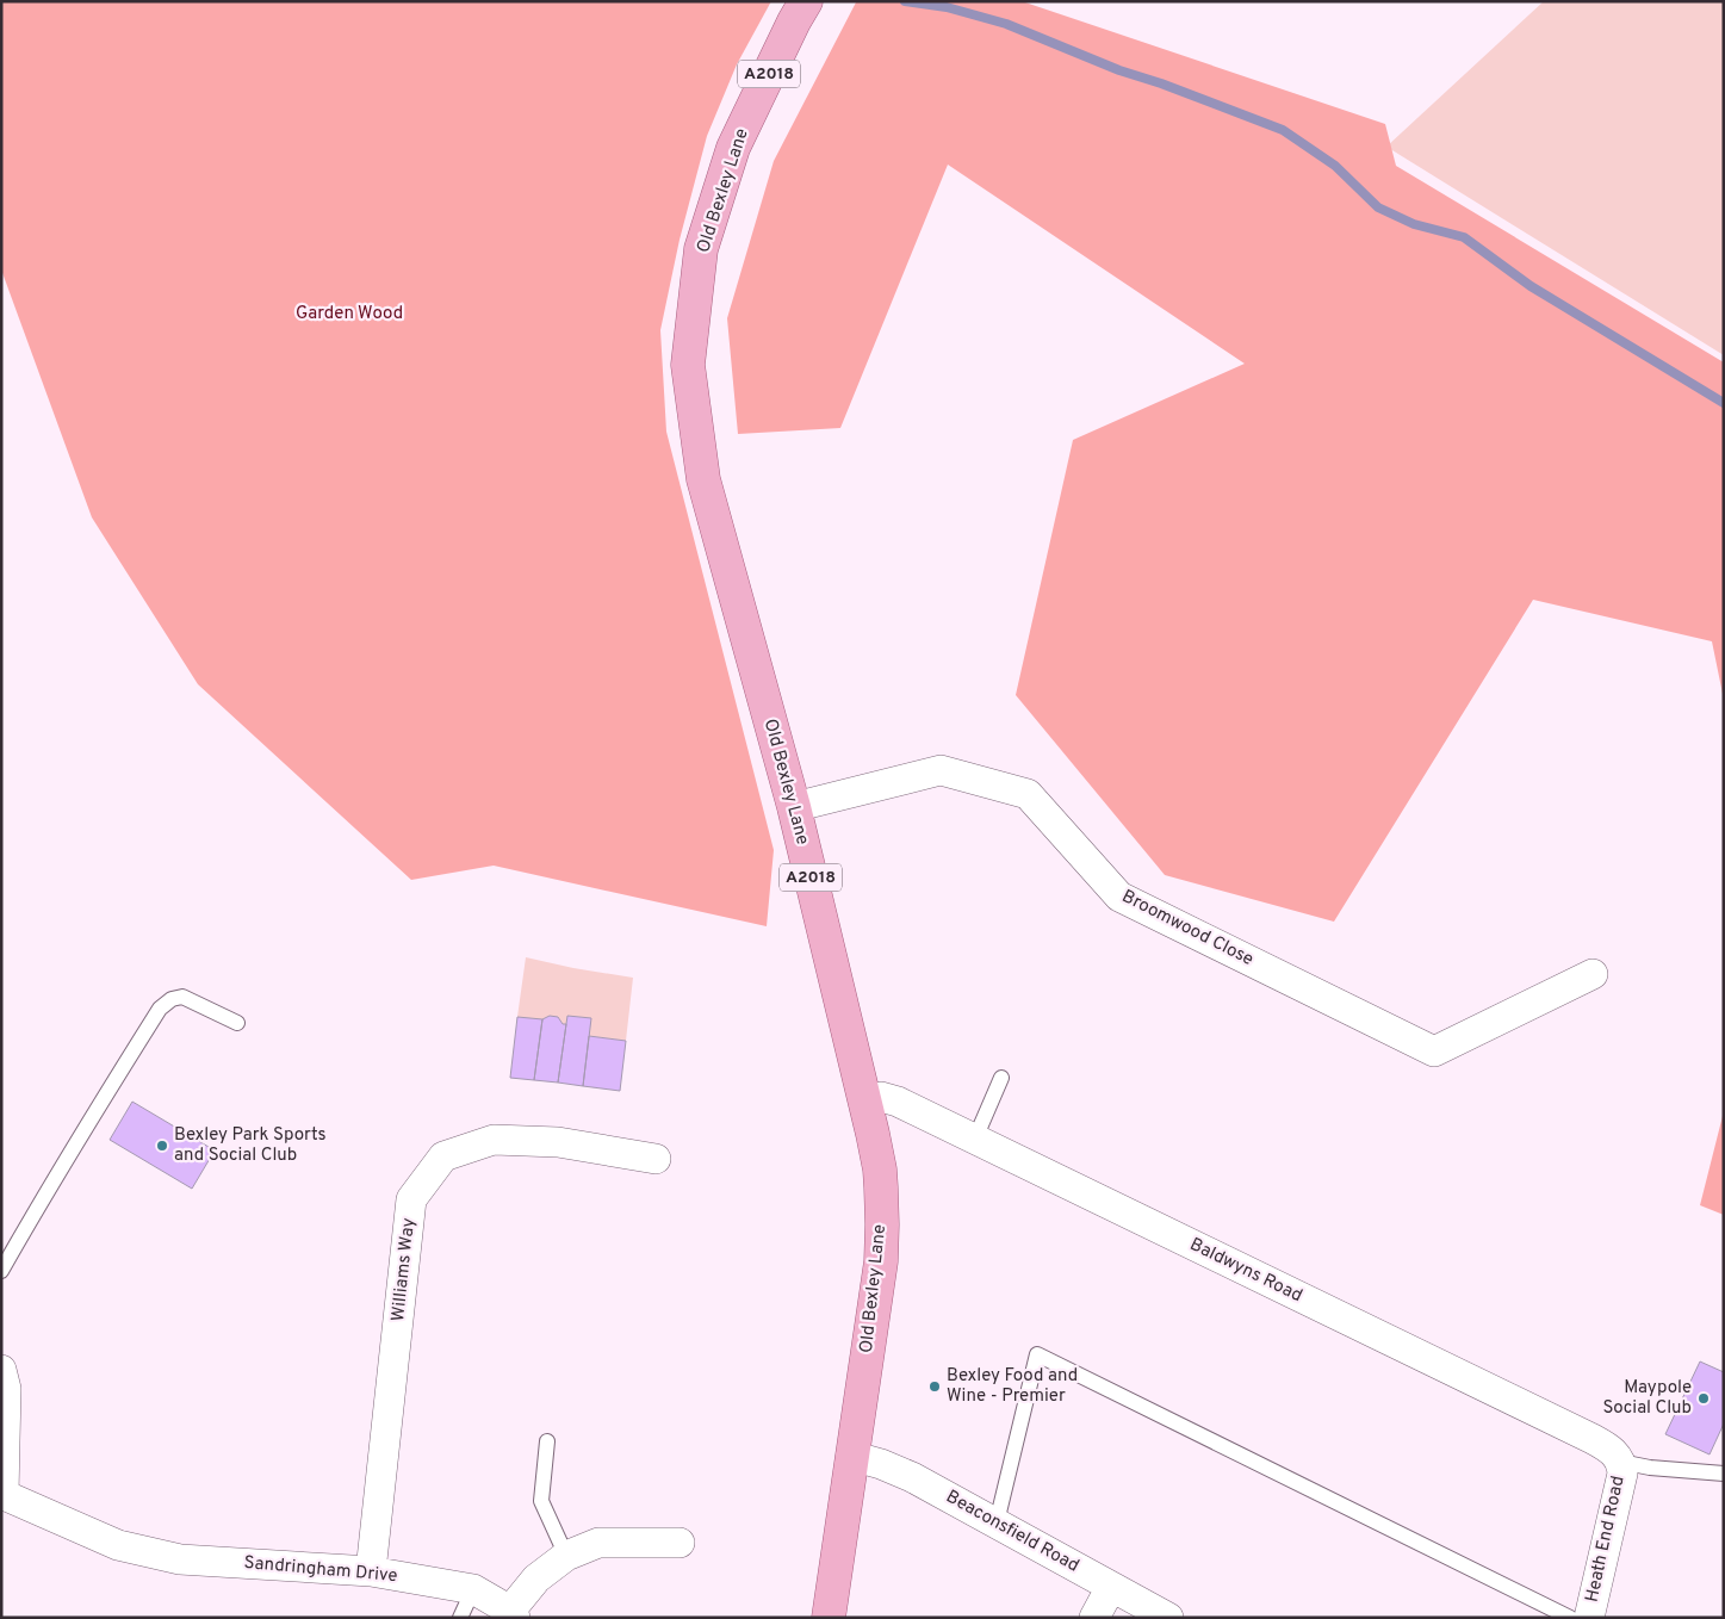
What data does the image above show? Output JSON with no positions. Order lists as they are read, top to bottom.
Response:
{
  "streets": {
    "main road": ["A2018", "Old Bexley Lane"],
    "street": [
      "Broomwood Close",
      "Williams Way",
      "Baldwyns Road",
      "Beaconsfield Road",
      "Heath End Road",
      "Sandringham Drive"
    ]
  },
  "crossings": [
    ["Old Bexley Lane", "Broomwood Close"],
    ["Old Bexley Lane", "Baldwyns Road"],
    ["Old Bexley Lane", "Beaconsfield Road"],
    ["Williams Way", "Sandringham Drive"],
    ["Baldwyns Road", "Heath End Road"]
  ],
  "parks": ["Garden Wood"],
  "places": ["Bexley Park Sports and Social Club", "Bexley Food and Wine - Premier", "Maypole Social Club"]
}
